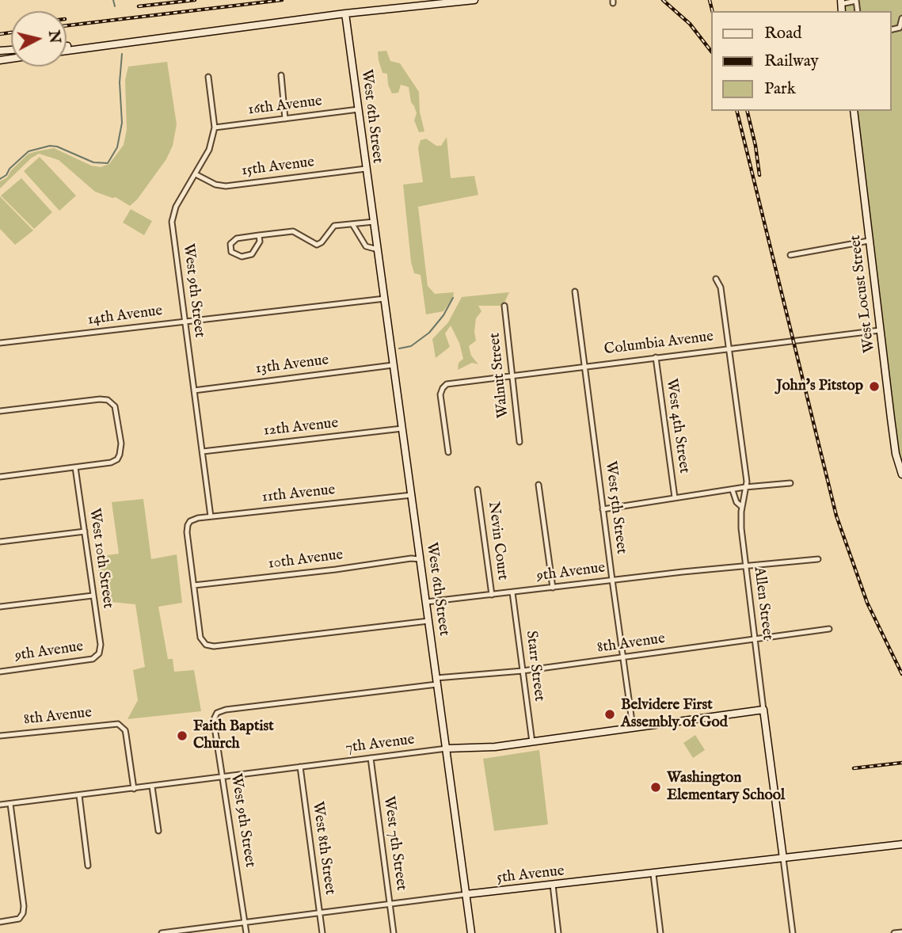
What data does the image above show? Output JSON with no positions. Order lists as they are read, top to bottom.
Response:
{
  "streets": {
    "street": [
      "16th Avenue",
      "West 6th Street",
      "15th Avenue",
      "West 9th Street",
      "West Locust Street",
      "14th Avenue",
      "Columbia Avenue",
      "13th Avenue",
      "Walnut Street",
      "West 4th Street",
      "12th Avenue",
      "11th Avenue",
      "West 5th Street",
      "Nevin Court",
      "West 10th Street",
      "10th Avenue",
      "9th Avenue",
      "Allen Street",
      "8th Avenue",
      "Starr Street",
      "7th Avenue",
      "West 7th Street",
      "West 8th Street",
      "5th Avenue"
    ]
  },
  "crossings": [
    ["16th Avenue", "West 6th Street"],
    ["16th Avenue", "West 9th Street"],
    ["West 6th Street", "15th Avenue"],
    ["West 6th Street", "14th Avenue"],
    ["West 6th Street", "13th Avenue"],
    ["West 6th Street", "12th Avenue"],
    ["West 6th Street", "11th Avenue"],
    ["West 6th Street", "10th Avenue"],
    ["West 6th Street", "9th Avenue"],
    ["West 6th Street", "8th Avenue"],
    ["West 6th Street", "7th Avenue"],
    ["West 6th Street", "5th Avenue"],
    ["15th Avenue", "West 9th Street"],
    ["West 9th Street", "14th Avenue"],
    ["West 9th Street", "13th Avenue"],
    ["West 9th Street", "12th Avenue"],
    ["West 9th Street", "11th Avenue"],
    ["West 9th Street", "8th Avenue"],
    ["West 9th Street", "7th Avenue"],
    ["West 9th Street", "5th Avenue"],
    ["West Locust Street", "Columbia Avenue"],
    ["Columbia Avenue", "Walnut Street"],
    ["Columbia Avenue", "West 4th Street"],
    ["Columbia Avenue", "West 5th Street"],
    ["Columbia Avenue", "Allen Street"],
    ["11th Avenue", "10th Avenue"],
    ["West 5th Street", "9th Avenue"],
    ["West 5th Street", "8th Avenue"],
    ["West 5th Street", "7th Avenue"],
    ["Nevin Court", "9th Avenue"],
    ["West 10th Street", "9th Avenue"],
    ["9th Avenue", "Allen Street"],
    ["9th Avenue", "Starr Street"],
    ["Allen Street", "8th Avenue"],
    ["Allen Street", "7th Avenue"],
    ["Allen Street", "5th Avenue"],
    ["8th Avenue", "Starr Street"],
    ["8th Avenue", "7th Avenue"],
    ["Starr Street", "7th Avenue"],
    ["7th Avenue", "West 7th Street"],
    ["7th Avenue", "West 8th Street"],
    ["West 7th Street", "5th Avenue"],
    ["West 8th Street", "5th Avenue"]
  ],
  "places": [
    "John's Pitstop",
    "Belvidere First Assembly of God",
    "Faith Baptist Church",
    "Washington Elementary School"
  ],
  "legend": ["Road", "Railway", "Park"],
  "north": "right"
}
